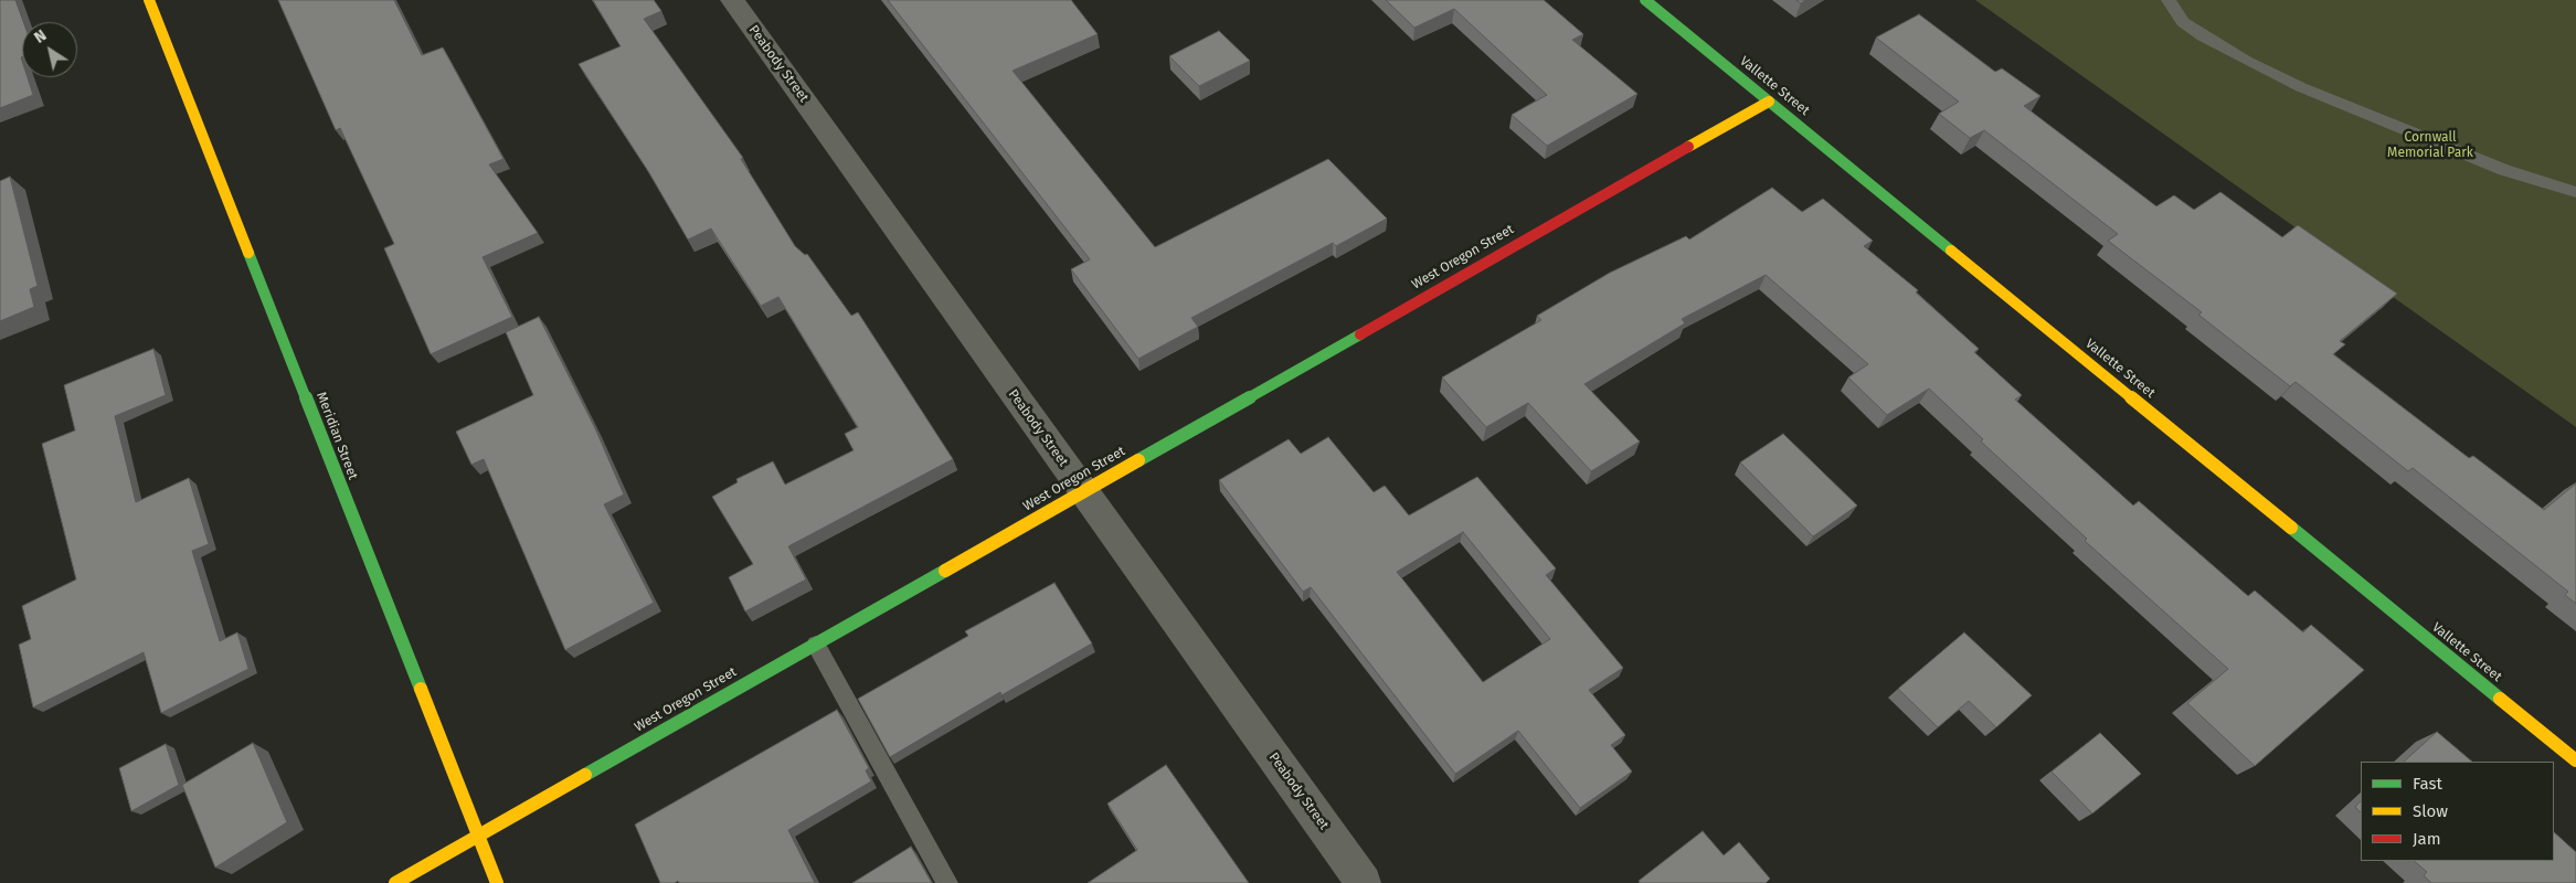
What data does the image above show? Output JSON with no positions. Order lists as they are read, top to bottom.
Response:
{
  "streets": {
    "street": [
      "Peabody Street",
      "Vallette Street",
      "West Oregon Street",
      "Meridian Street"
    ]
  },
  "crossings": [
    ["Peabody Street", "West Oregon Street"],
    ["Vallette Street", "West Oregon Street"],
    ["West Oregon Street", "Meridian Street"]
  ],
  "parks": ["Cornwall Memorial Park"],
  "legend": ["Fast", "Slow", "Jam"],
  "north": "top left"
}
